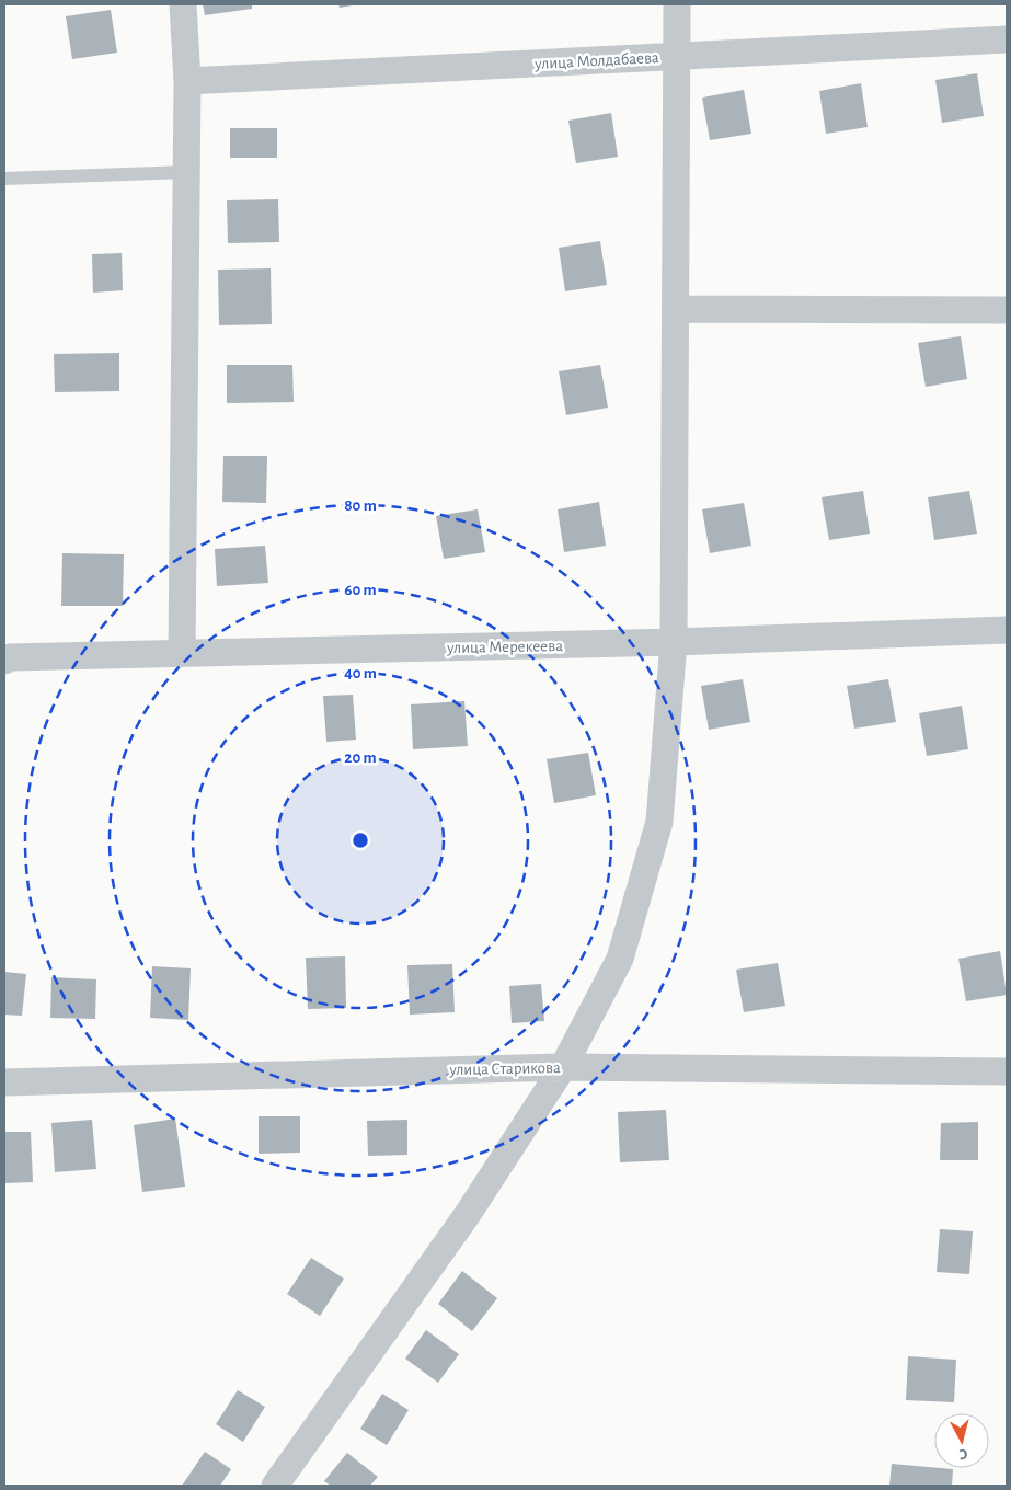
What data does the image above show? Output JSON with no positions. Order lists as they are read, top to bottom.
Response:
{
  "streets": {
    "street": ["улица Молдабаева", "улица Мерекеева", "улица Старикова"]
  },
  "north": "bottom",
  "rings": [
    "80 m",
    "60 m",
    "40 m",
    "20 m"
  ]
}
